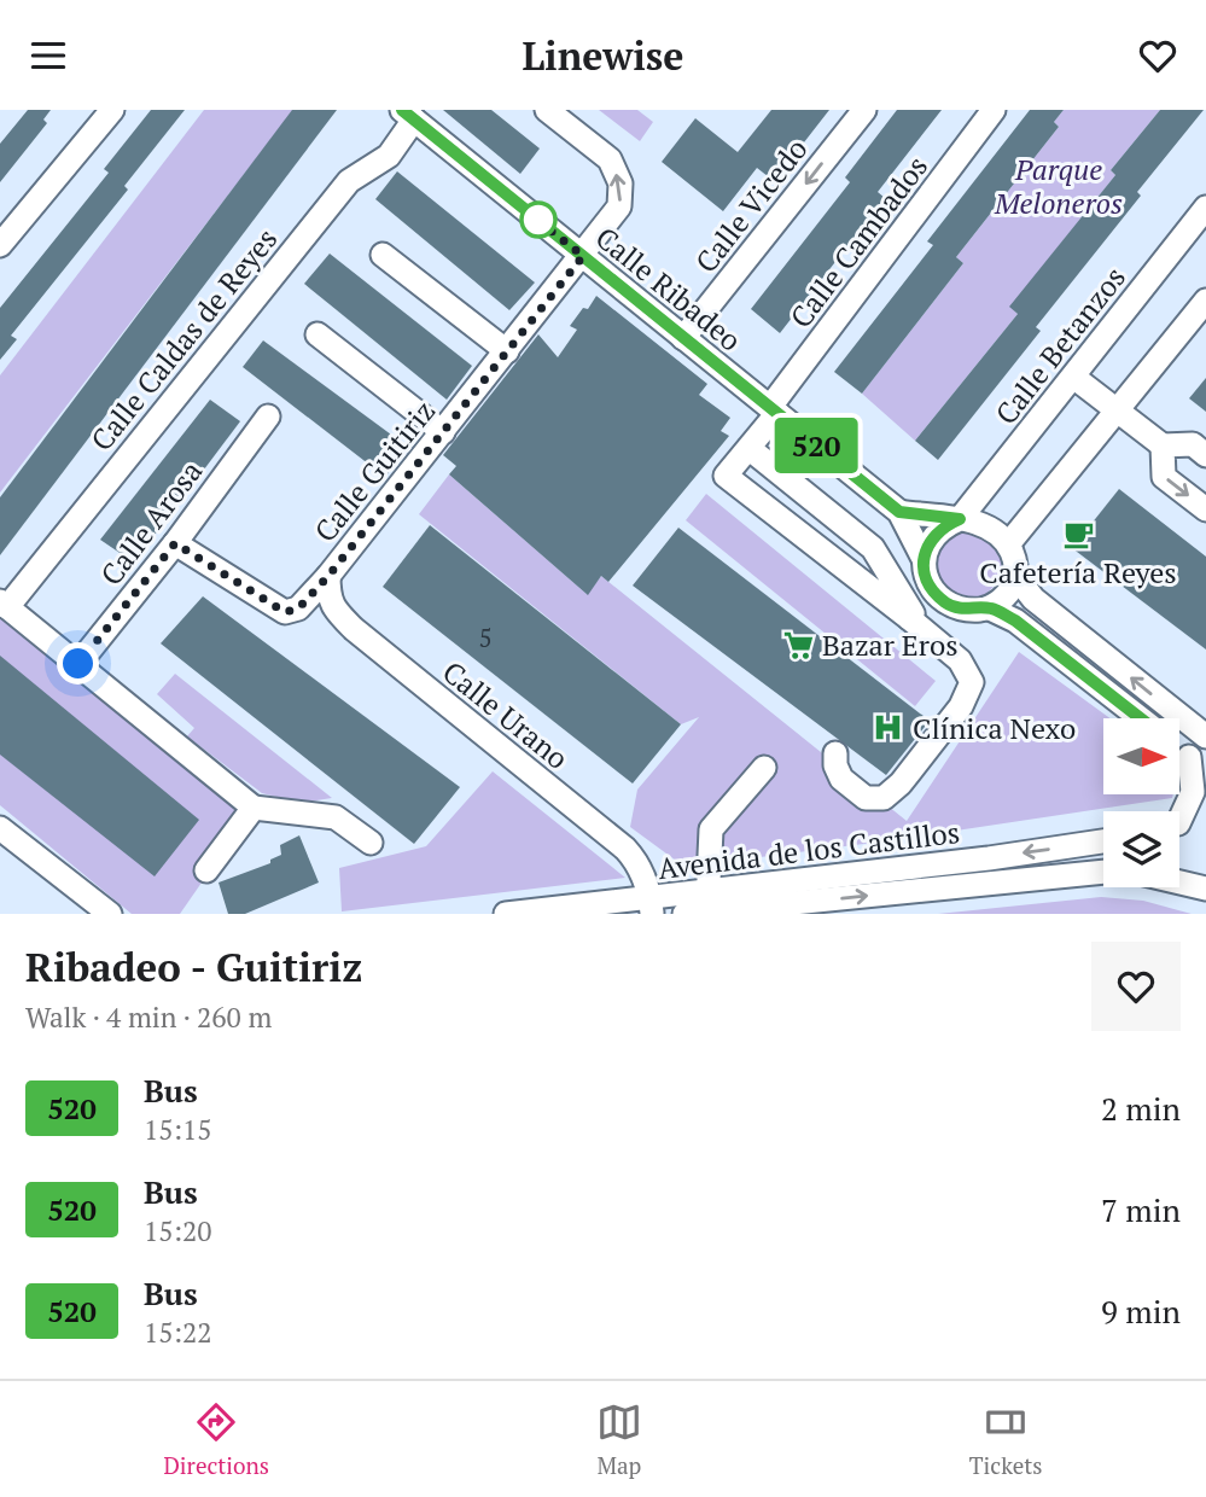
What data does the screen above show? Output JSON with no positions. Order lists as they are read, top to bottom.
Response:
{
  "streets": {
    "street": [
      "Calle Vicedo",
      "Calle Cambados",
      "Calle Ribadeo",
      "Calle Caldas de Reyes",
      "Calle Betanzos",
      "Calle Guitiriz",
      "Calle Arosa",
      "Calle Urano",
      "Avenida de los Castillos"
    ]
  },
  "crossings": [
    ["Calle Vicedo", "Calle Ribadeo"],
    ["Calle Cambados", "Calle Ribadeo"],
    ["Calle Ribadeo", "Calle Caldas de Reyes"],
    ["Calle Ribadeo", "Calle Betanzos"],
    ["Calle Ribadeo", "Calle Guitiriz"],
    ["Calle Guitiriz", "Calle Urano"],
    ["Calle Urano", "Avenida de los Castillos"]
  ],
  "one_way": ["Calle Vicedo"],
  "parks": ["Parque Meloneros"],
  "places": {
    "cafe": ["Cafetería Reyes"],
    "supermarket": ["Bazar Eros"],
    "hospital": ["Clínica Nexo"]
  },
  "lines": ["bus line 520"],
  "house_numbers": ["5"],
  "north": "right",
  "page": {
    "header": "Linewise",
    "on_map": "520",
    "heading": ["Ribadeo - Guitiriz", "Walk · 4 min · 260 m"],
    "list": [
      {
        "mark": "520",
        "name": "Bus",
        "note": "15:15",
        "value": "2 min"
      },
      {
        "mark": "520",
        "name": "Bus",
        "note": "15:20",
        "value": "7 min"
      },
      {
        "mark": "520",
        "name": "Bus",
        "note": "15:22",
        "value": "9 min"
      }
    ],
    "tabs": ["Directions", "Map", "Tickets"]
  }
}
